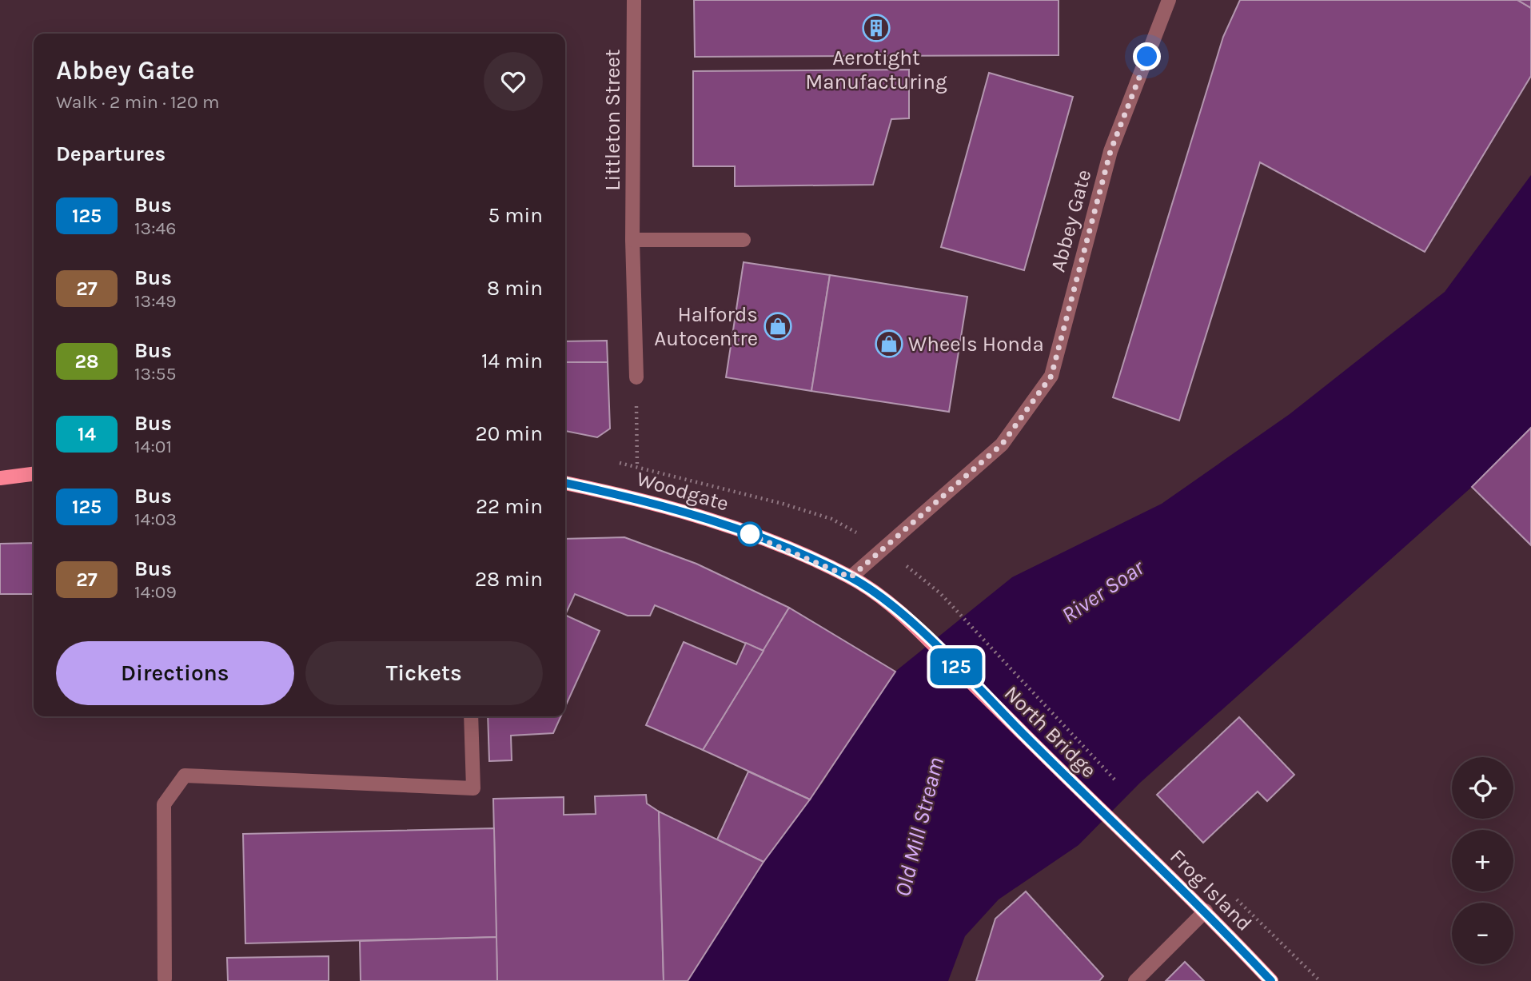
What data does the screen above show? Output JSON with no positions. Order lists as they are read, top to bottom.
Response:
{
  "streets": {
    "main road": ["Woodgate", "North Bridge", "Frog Island"],
    "street": ["Littleton Street", "Abbey Gate"]
  },
  "crossings": [
    ["Abbey Gate", "Woodgate"],
    ["Abbey Gate", "North Bridge"],
    ["Woodgate", "North Bridge"],
    ["North Bridge", "Frog Island"]
  ],
  "water": ["River Soar", "Old Mill Stream"],
  "places": {
    "building": ["Aerotight Manufacturing"],
    "shop": ["Halfords Autocentre", "Wheels Honda"]
  },
  "lines": ["bus line 125"],
  "page": {
    "on_map": "125",
    "heading": [
      ["Abbey Gate", "Walk · 2 min · 120 m"],
      "Departures"
    ],
    "list": [
      {
        "mark": "125",
        "name": "Bus",
        "note": "13:46",
        "value": "5 min"
      },
      {
        "mark": "27",
        "name": "Bus",
        "note": "13:49",
        "value": "8 min"
      },
      {
        "mark": "28",
        "name": "Bus",
        "note": "13:55",
        "value": "14 min"
      },
      {
        "mark": "14",
        "name": "Bus",
        "note": "14:01",
        "value": "20 min"
      },
      {
        "mark": "125",
        "name": "Bus",
        "note": "14:03",
        "value": "22 min"
      },
      {
        "mark": "27",
        "name": "Bus",
        "note": "14:09",
        "value": "28 min"
      }
    ],
    "buttons": ["Directions", "Tickets"],
    "map_buttons": ["+", "−"]
  }
}
